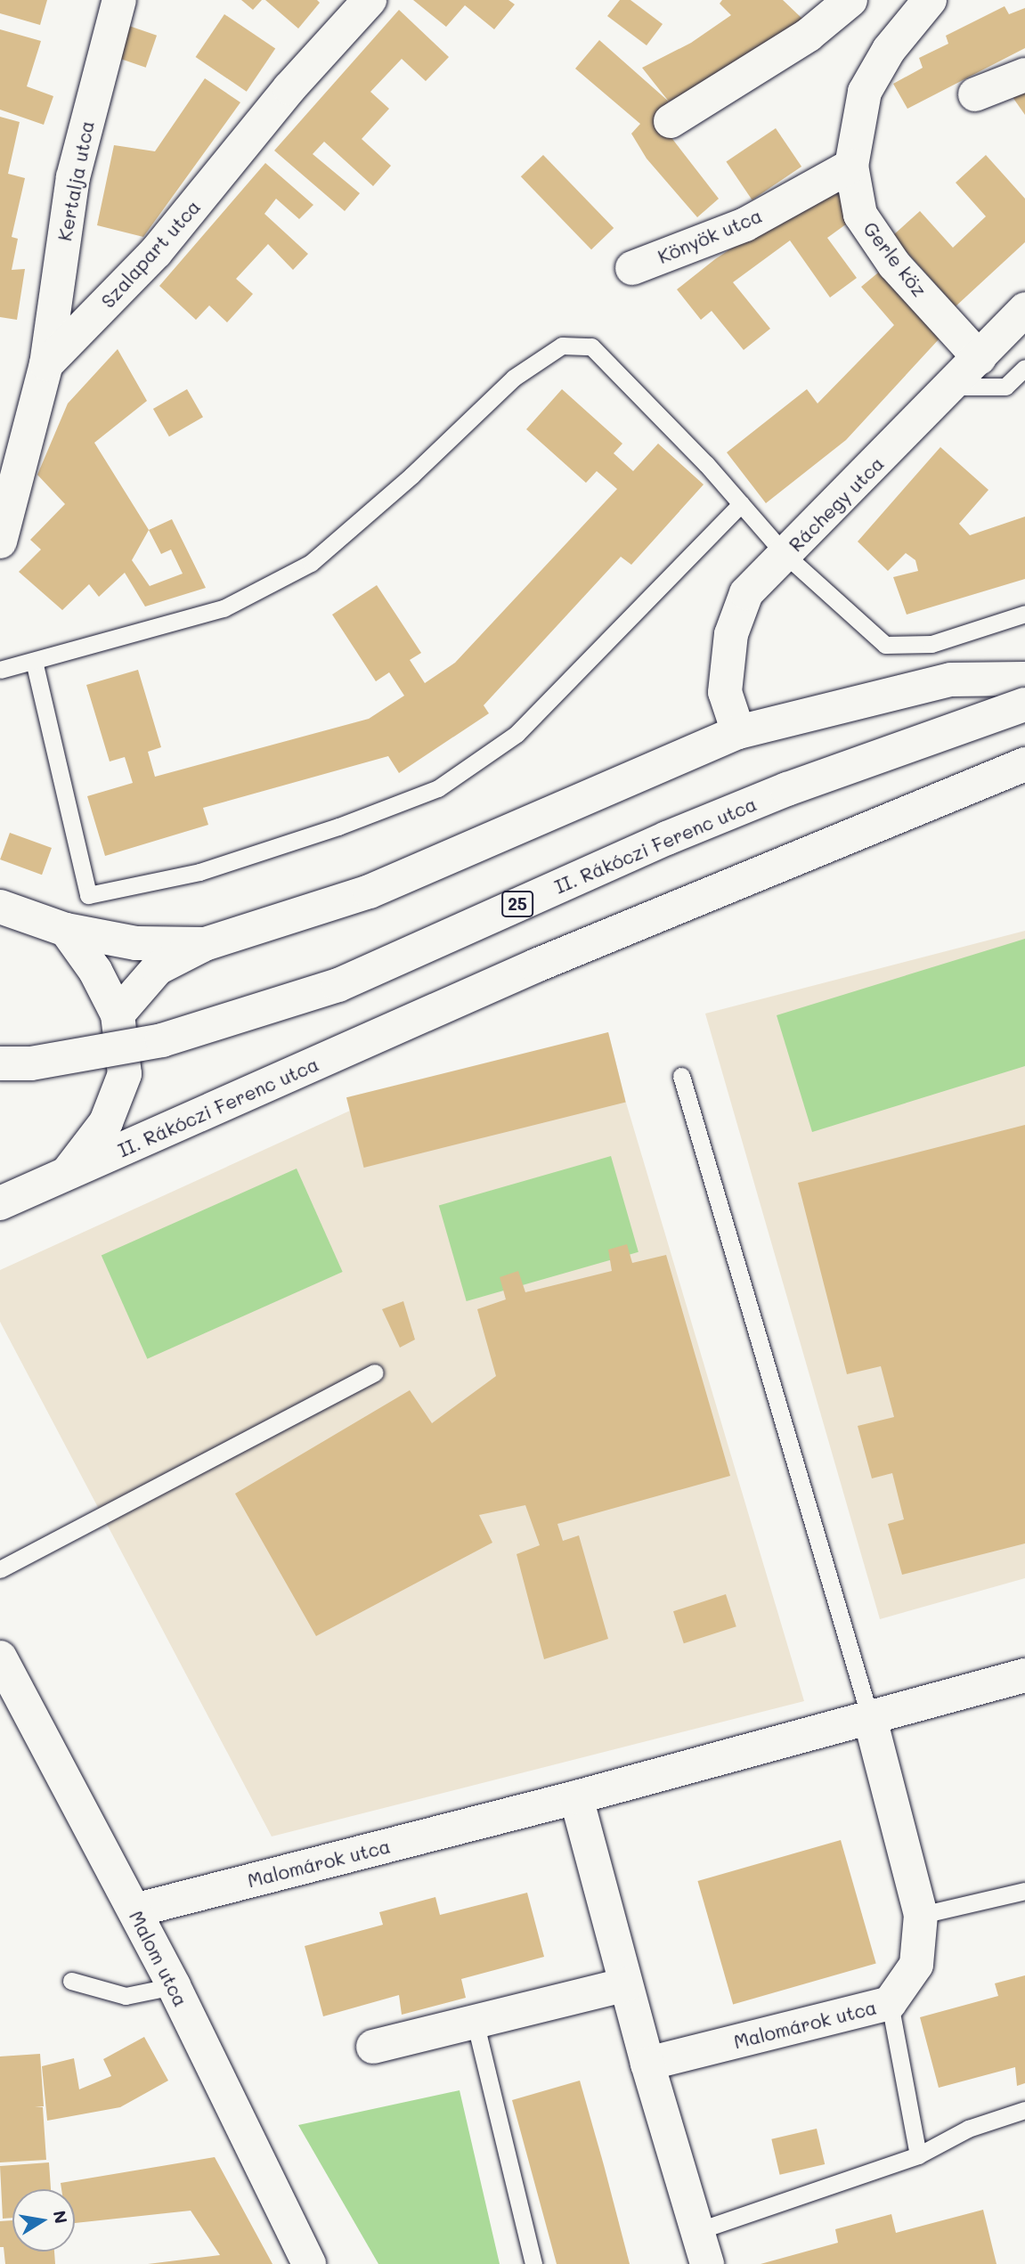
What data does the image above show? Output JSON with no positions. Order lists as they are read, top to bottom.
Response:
{
  "streets": {
    "street": [
      "Kertalja utca",
      "Könyök utca",
      "Szalapart utca",
      "Gerle köz",
      "Ráchegy utca",
      "II. Rákóczi Ferenc utca",
      "25",
      "Malomárok utca",
      "Malom utca"
    ]
  },
  "crossings": [
    ["Kertalja utca", "Szalapart utca"],
    ["Könyök utca", "Gerle köz"],
    ["Gerle köz", "Ráchegy utca"],
    ["Malomárok utca", "Malom utca"]
  ],
  "north": "right"
}
